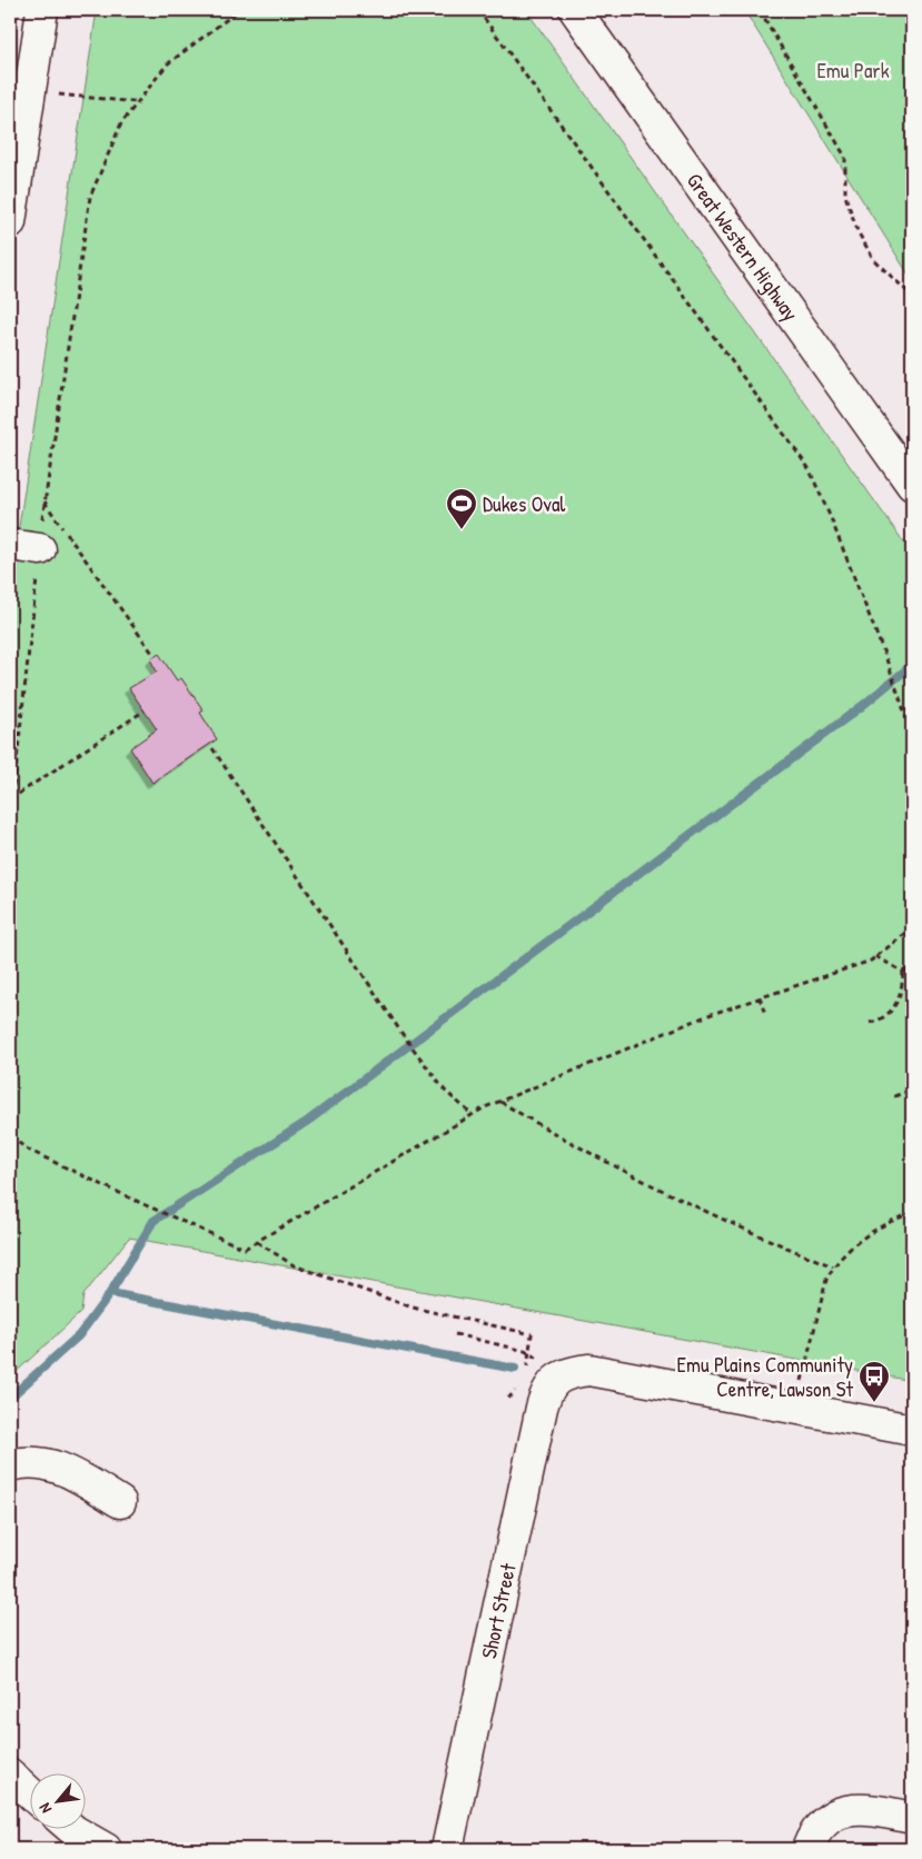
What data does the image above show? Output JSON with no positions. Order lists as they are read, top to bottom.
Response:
{
  "streets": {
    "main road": ["Great Western Highway", "Short Street"]
  },
  "parks": ["Emu Park"],
  "places": {
    "sports": ["Dukes Oval"],
    "bus stop": ["Emu Plains Community Centre, Lawson St"]
  },
  "north": "bottom left"
}
